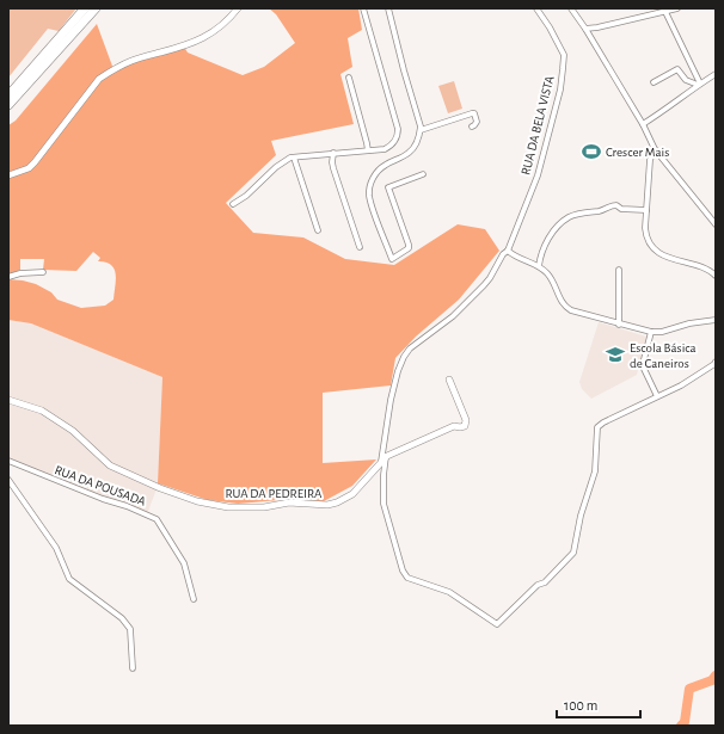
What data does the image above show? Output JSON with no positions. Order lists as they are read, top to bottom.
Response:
{
  "streets": {
    "street": ["RUA DA BELA VISTA", "RUA DA POUSADA", "RUA DA PEDREIRA"]
  },
  "crossings": [
    ["RUA DA BELA VISTA", "RUA DA PEDREIRA"]
  ],
  "places": {
    "sports": ["Crescer Mais"],
    "school or university": ["Escola Básica de Caneiros"]
  },
  "scale_bar": "100 m"
}
